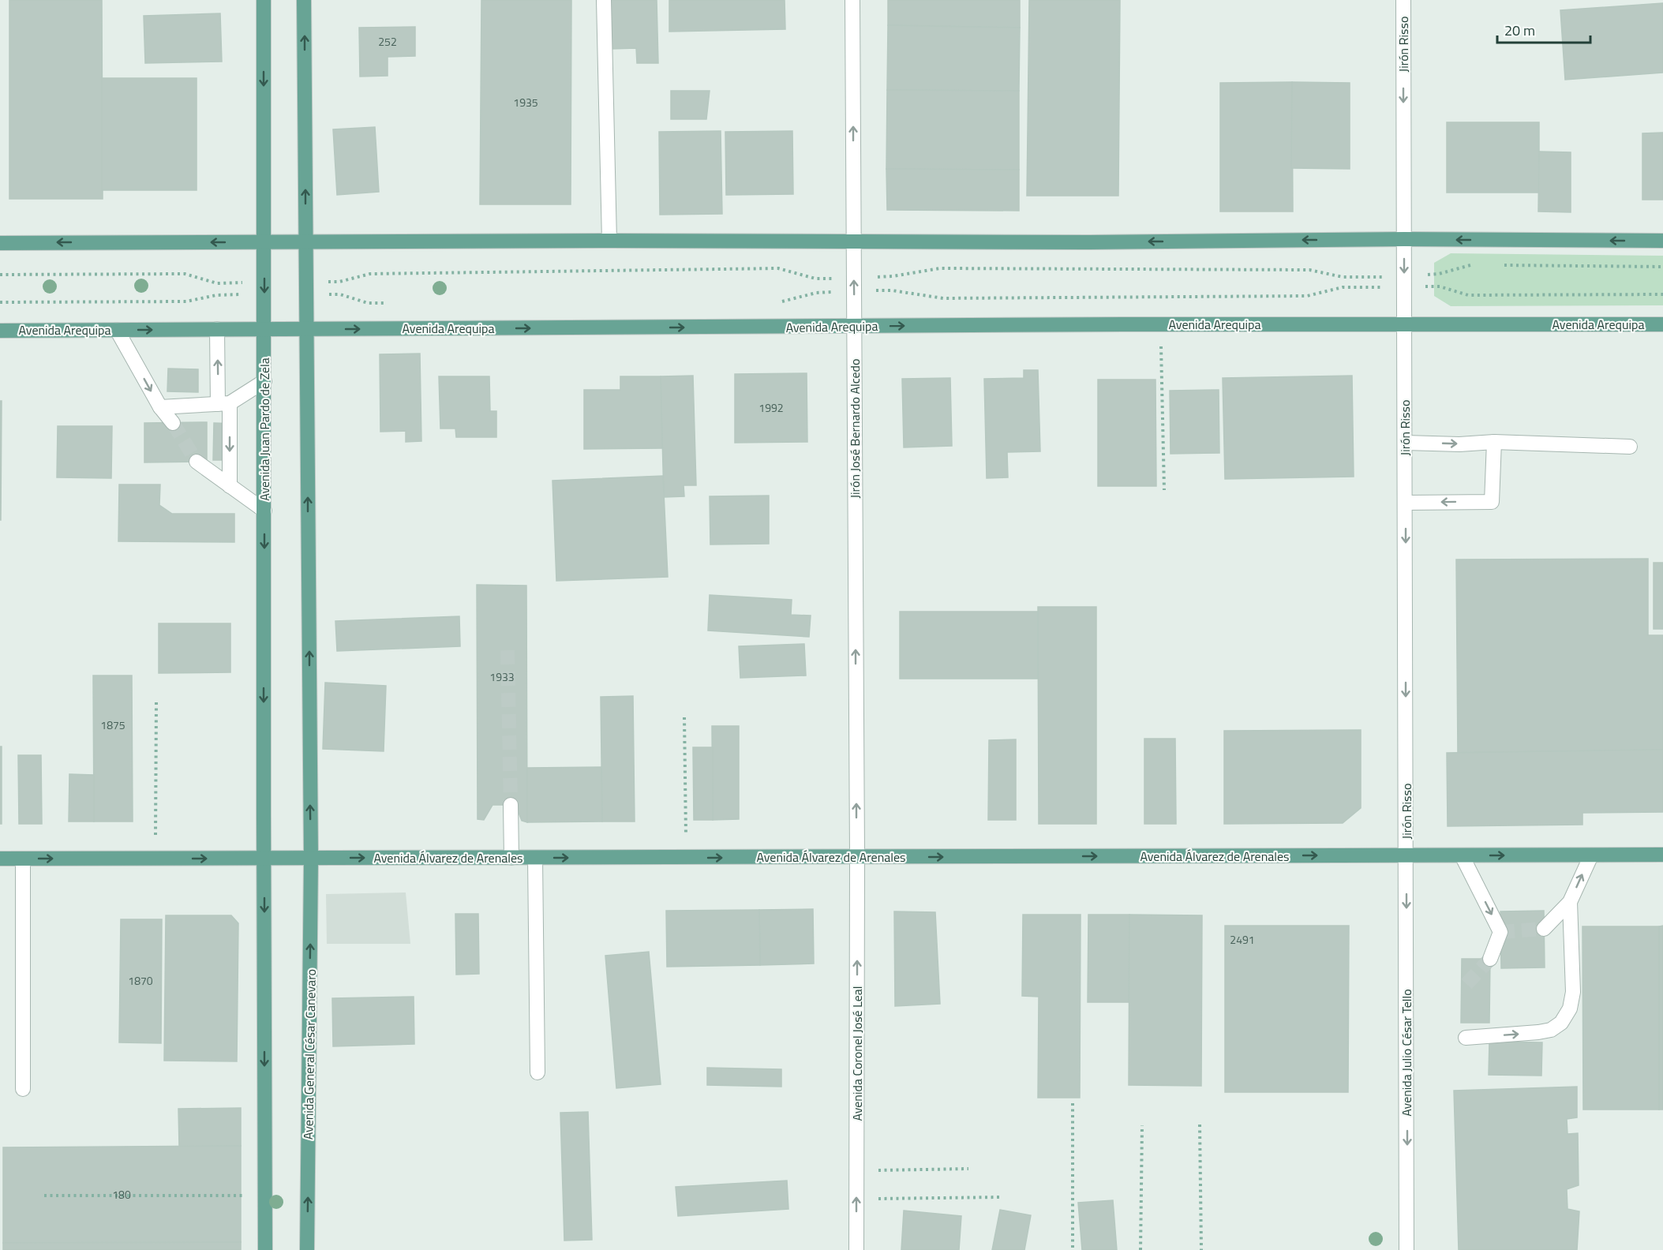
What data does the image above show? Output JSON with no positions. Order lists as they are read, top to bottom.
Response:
{
  "streets": {
    "main road": [
      "Avenida Arequipa",
      "Avenida Juan Pardo de Zela",
      "Avenida Álvarez de Arenales",
      "Avenida General César Canevaro"
    ],
    "street": [
      "Jirón Risso",
      "Jirón José Bernardo Alcedo",
      "Avenida Julio César Tello",
      "Avenida Coronel José Leal"
    ]
  },
  "crossings": [
    ["Jirón Risso", "Avenida Arequipa"],
    ["Jirón Risso", "Avenida Álvarez de Arenales"],
    ["Jirón Risso", "Avenida Julio César Tello"],
    ["Avenida Arequipa", "Jirón José Bernardo Alcedo"],
    ["Avenida Arequipa", "Avenida Juan Pardo de Zela"],
    ["Jirón José Bernardo Alcedo", "Avenida Álvarez de Arenales"],
    ["Jirón José Bernardo Alcedo", "Avenida Coronel José Leal"],
    ["Avenida Juan Pardo de Zela", "Avenida Álvarez de Arenales"],
    ["Avenida Álvarez de Arenales", "Avenida Julio César Tello"],
    ["Avenida Álvarez de Arenales", "Avenida Coronel José Leal"],
    ["Avenida Álvarez de Arenales", "Avenida General César Canevaro"]
  ],
  "one_way": [
    "Jirón Risso",
    "Jirón José Bernardo Alcedo",
    "Avenida Álvarez de Arenales",
    "Avenida Julio César Tello",
    "Avenida Coronel José Leal"
  ],
  "house_numbers": [
    "252",
    "1935",
    "1992",
    "1933",
    "1875",
    "2491",
    "1870",
    "180"
  ],
  "scale_bar": "20 m"
}
